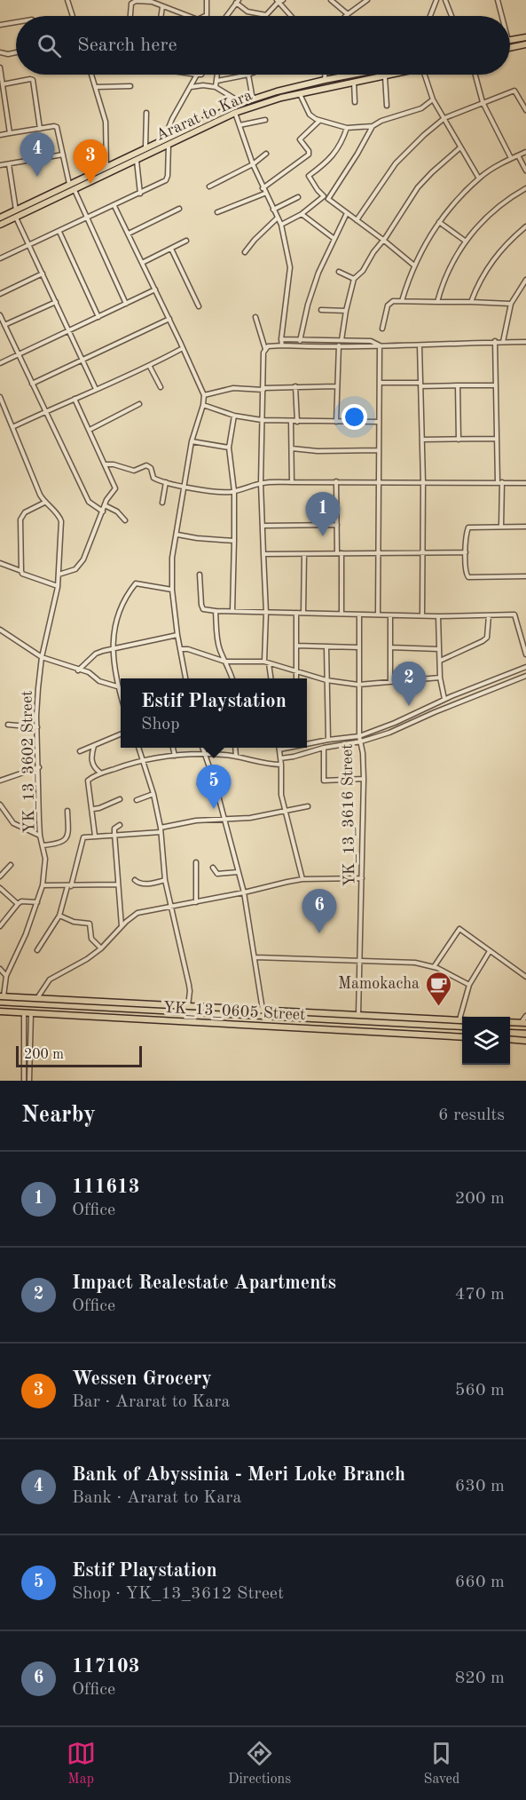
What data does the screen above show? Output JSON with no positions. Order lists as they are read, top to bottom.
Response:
{
  "streets": {
    "main road": ["Ararat to Kara", "YK_13_0605 Street"],
    "street": ["YK_13_3602 Street", "YK_13_3616 Street"]
  },
  "crossings": [
    ["YK_13_3602 Street", "YK_13_0605 Street"],
    ["YK_13_3616 Street", "YK_13_0605 Street"]
  ],
  "places": {
    "cafe": ["Mamokacha"]
  },
  "scale_bar": "200 m",
  "page": {
    "search": "Search here",
    "pins": [
      "4",
      "3",
      "1",
      "2",
      "5",
      "6"
    ],
    "popup": ["Estif Playstation", "Shop"],
    "scale": "200 m",
    "heading": ["Nearby", "6 results"],
    "list": [
      {
        "mark": "1",
        "name": "111613",
        "note": "Office",
        "value": "200 m"
      },
      {
        "mark": "2",
        "name": "Impact Realestate Apartments",
        "note": "Office",
        "value": "470 m"
      },
      {
        "mark": "3",
        "name": "Wessen Grocery",
        "note": "Bar · Ararat to Kara",
        "value": "560 m"
      },
      {
        "mark": "4",
        "name": "Bank of Abyssinia - Meri Loke Branch",
        "note": "Bank · Ararat to Kara",
        "value": "630 m"
      },
      {
        "mark": "5",
        "name": "Estif Playstation",
        "note": "Shop · YK_13_3612 Street",
        "value": "660 m"
      },
      {
        "mark": "6",
        "name": "117103",
        "note": "Office",
        "value": "820 m"
      }
    ],
    "nav": ["Map", "Directions", "Saved"]
  }
}
